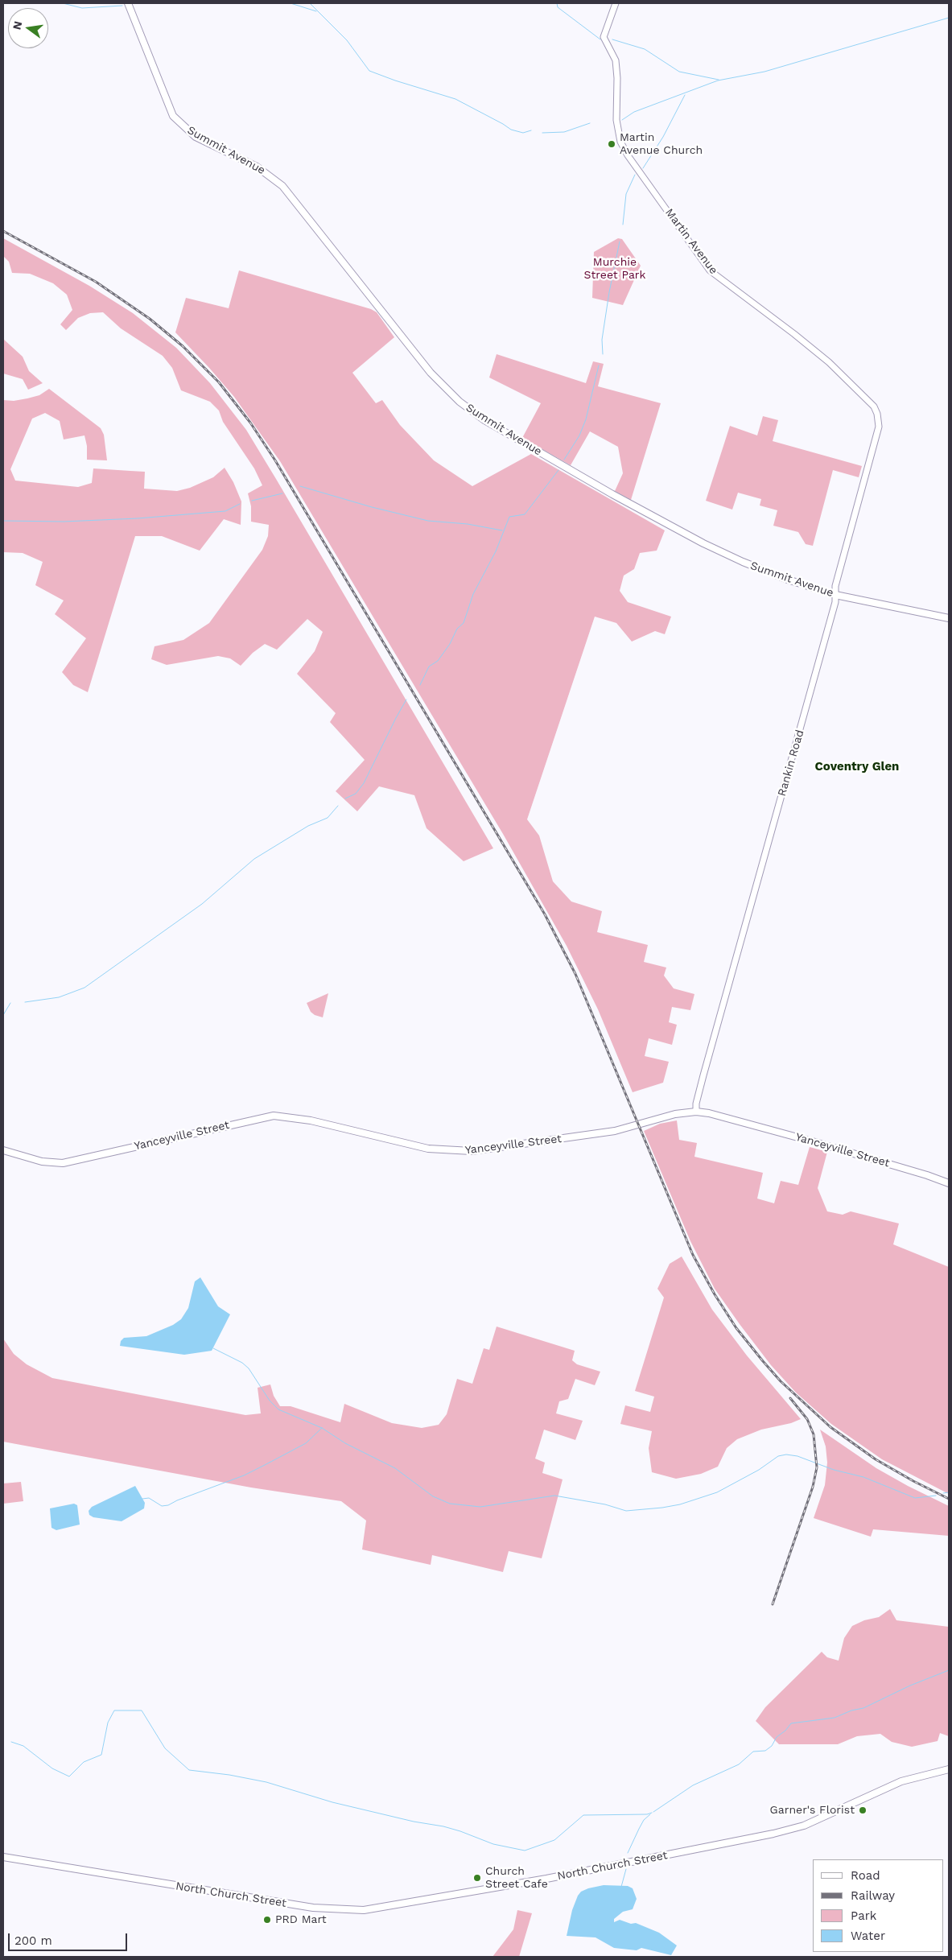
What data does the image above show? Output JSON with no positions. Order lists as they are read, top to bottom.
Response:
{
  "streets": {
    "main road": ["Summit Avenue", "Yanceyville Street", "North Church Street"],
    "street": ["Martin Avenue", "Rankin Road"]
  },
  "crossings": [
    ["Summit Avenue", "Rankin Road"],
    ["Martin Avenue", "Rankin Road"],
    ["Rankin Road", "Yanceyville Street"]
  ],
  "districts": ["Coventry Glen"],
  "parks": ["Murchie Street Park"],
  "places": [
    "Martin Avenue Church",
    "Garner's Florist",
    "Church Street Cafe",
    "PRD Mart"
  ],
  "legend": [
    "Road",
    "Railway",
    "Park",
    "Water"
  ],
  "scale_bar": "200 m",
  "north": "left"
}
